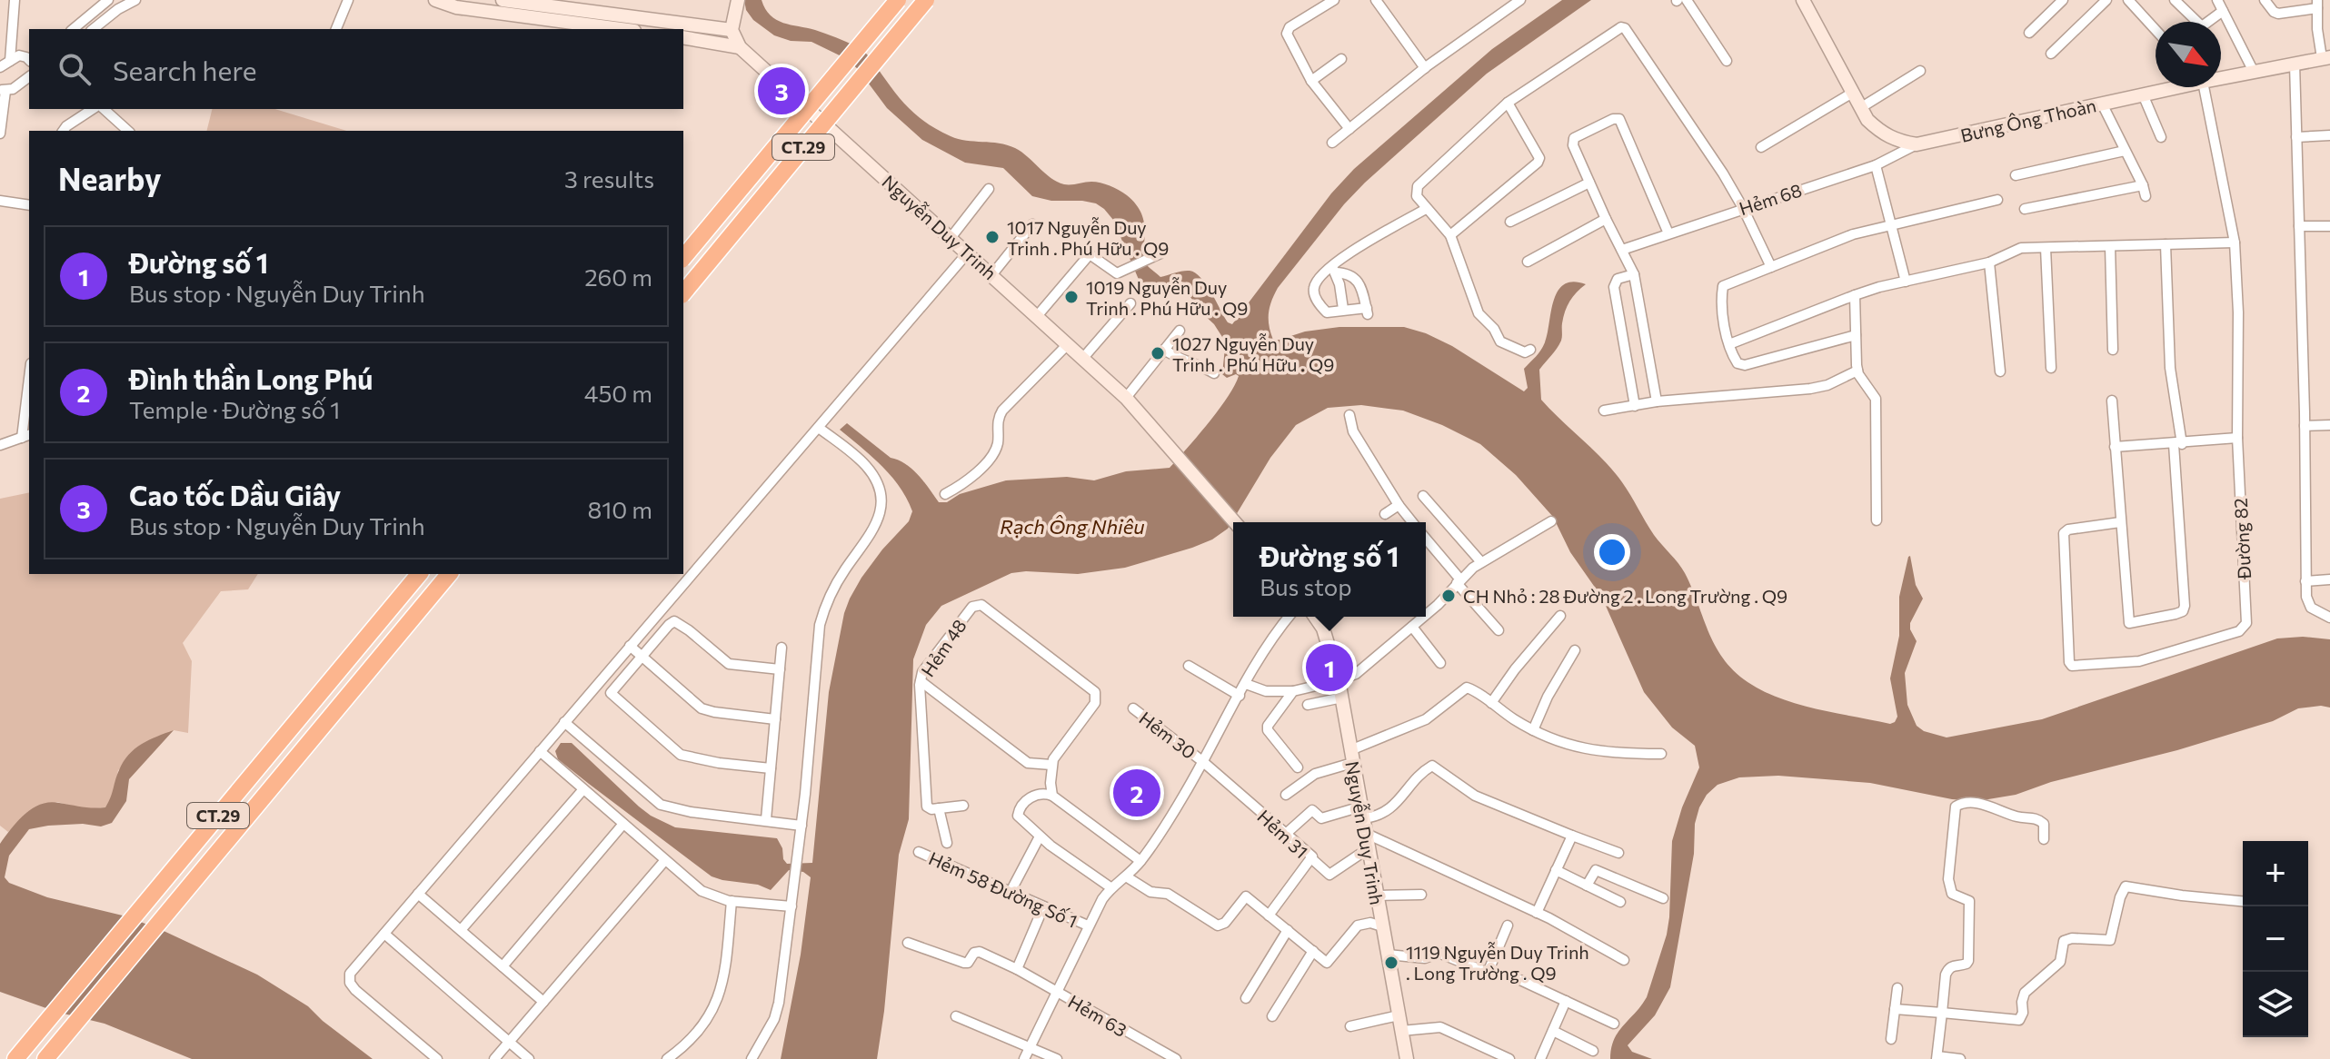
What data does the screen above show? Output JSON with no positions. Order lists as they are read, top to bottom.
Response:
{
  "streets": {
    "highway": ["CT.29"],
    "main road": ["Bưng Ông Thoàn", "Nguyễn Duy Trinh"],
    "street": [
      "Hẻm 68",
      "Đường 82",
      "Hẻm 48",
      "Hẻm 30",
      "Hẻm 31",
      "Hẻm 58 Đường Số 1",
      "Hẻm 63"
    ]
  },
  "crossings": [
    ["Bưng Ông Thoàn", "Hẻm 68"],
    ["Hẻm 30", "Hẻm 31"]
  ],
  "water": ["Rạch Ông Nhiêu"],
  "places": [
    "1017 Nguyễn Duy Trinh . Phú Hữu . Q9",
    "1019 Nguyễn Duy Trinh . Phú Hữu . Q9",
    "1027 Nguyễn Duy Trinh . Phú Hữu . Q9",
    "CH Nhỏ : 28 Đường 2 . Long Trường . Q9",
    "1119 Nguyễn Duy Trinh . Long Trường . Q9"
  ],
  "north": "bottom right",
  "page": {
    "search": "Search here",
    "pins": ["3", "1", "2"],
    "heading": ["Nearby", "3 results"],
    "list": [
      {
        "mark": "1",
        "name": "Đường số 1",
        "note": "Bus stop · Nguyễn Duy Trinh",
        "value": "260 m"
      },
      {
        "mark": "2",
        "name": "Đình thần Long Phú",
        "note": "Temple · Đường số 1",
        "value": "450 m"
      },
      {
        "mark": "3",
        "name": "Cao tốc Dầu Giây",
        "note": "Bus stop · Nguyễn Duy Trinh",
        "value": "810 m"
      }
    ],
    "popup": ["Đường số 1", "Bus stop"],
    "map_buttons": ["+", "−"]
  }
}
